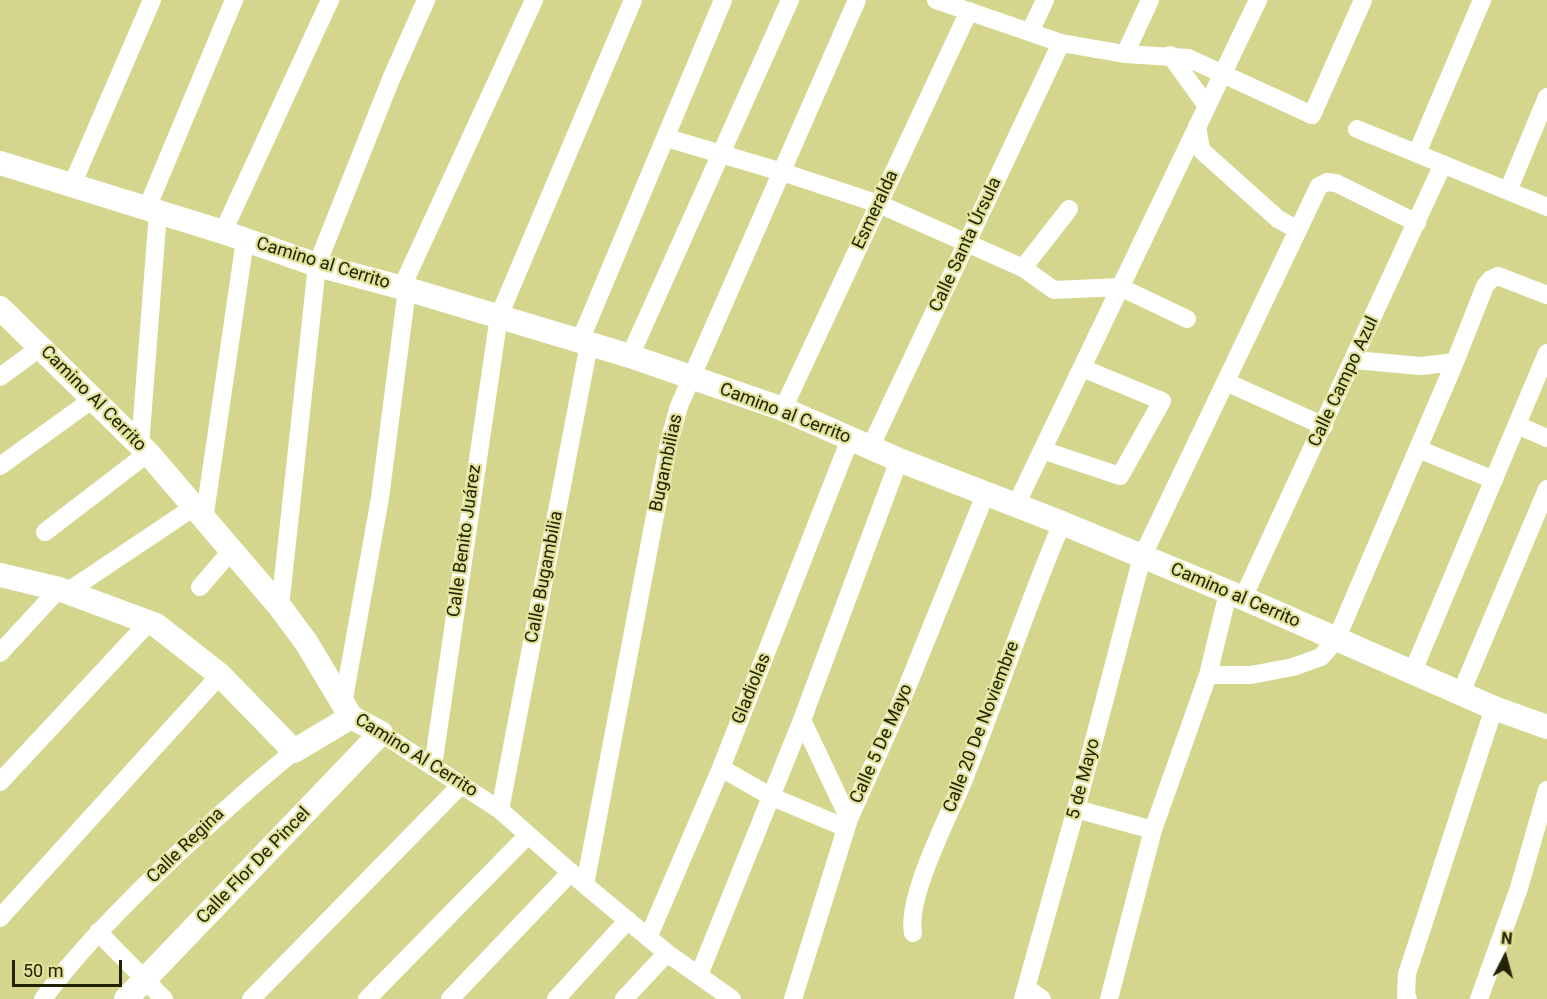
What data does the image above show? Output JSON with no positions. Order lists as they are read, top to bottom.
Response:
{
  "streets": {
    "main road": [
      "Camino al Cerrito",
      "Camino Al Cerrito",
      "Calle Regina",
      "Calle Flor De Pincel"
    ],
    "street": [
      "Esmeralda",
      "Calle Santa Úrsula",
      "Calle Campo Azul",
      "Bugambilias",
      "Calle Benito Juárez",
      "Calle Bugambilia",
      "Gladiolas",
      "Calle 20 De Noviembre",
      "Calle 5 De Mayo",
      "5 de Mayo"
    ]
  },
  "crossings": [
    ["Esmeralda", "Camino al Cerrito"],
    ["Calle Santa Úrsula", "Camino al Cerrito"],
    ["Calle Santa Úrsula", "Gladiolas"],
    ["Camino al Cerrito", "Calle Campo Azul"],
    ["Camino al Cerrito", "Bugambilias"],
    ["Camino al Cerrito", "Calle Benito Juárez"],
    ["Camino al Cerrito", "Calle Bugambilia"],
    ["Camino al Cerrito", "Gladiolas"],
    ["Camino al Cerrito", "Calle 20 De Noviembre"],
    ["Camino al Cerrito", "Calle 5 De Mayo"],
    ["Camino al Cerrito", "5 de Mayo"],
    ["Calle Campo Azul", "5 de Mayo"],
    ["Camino Al Cerrito", "Bugambilias"],
    ["Camino Al Cerrito", "Calle Benito Juárez"],
    ["Camino Al Cerrito", "Calle Bugambilia"],
    ["Camino Al Cerrito", "Gladiolas"],
    ["Camino Al Cerrito", "Calle Regina"],
    ["Camino Al Cerrito", "Calle Flor De Pincel"]
  ],
  "scale_bar": "50 m",
  "north": "top"
}
